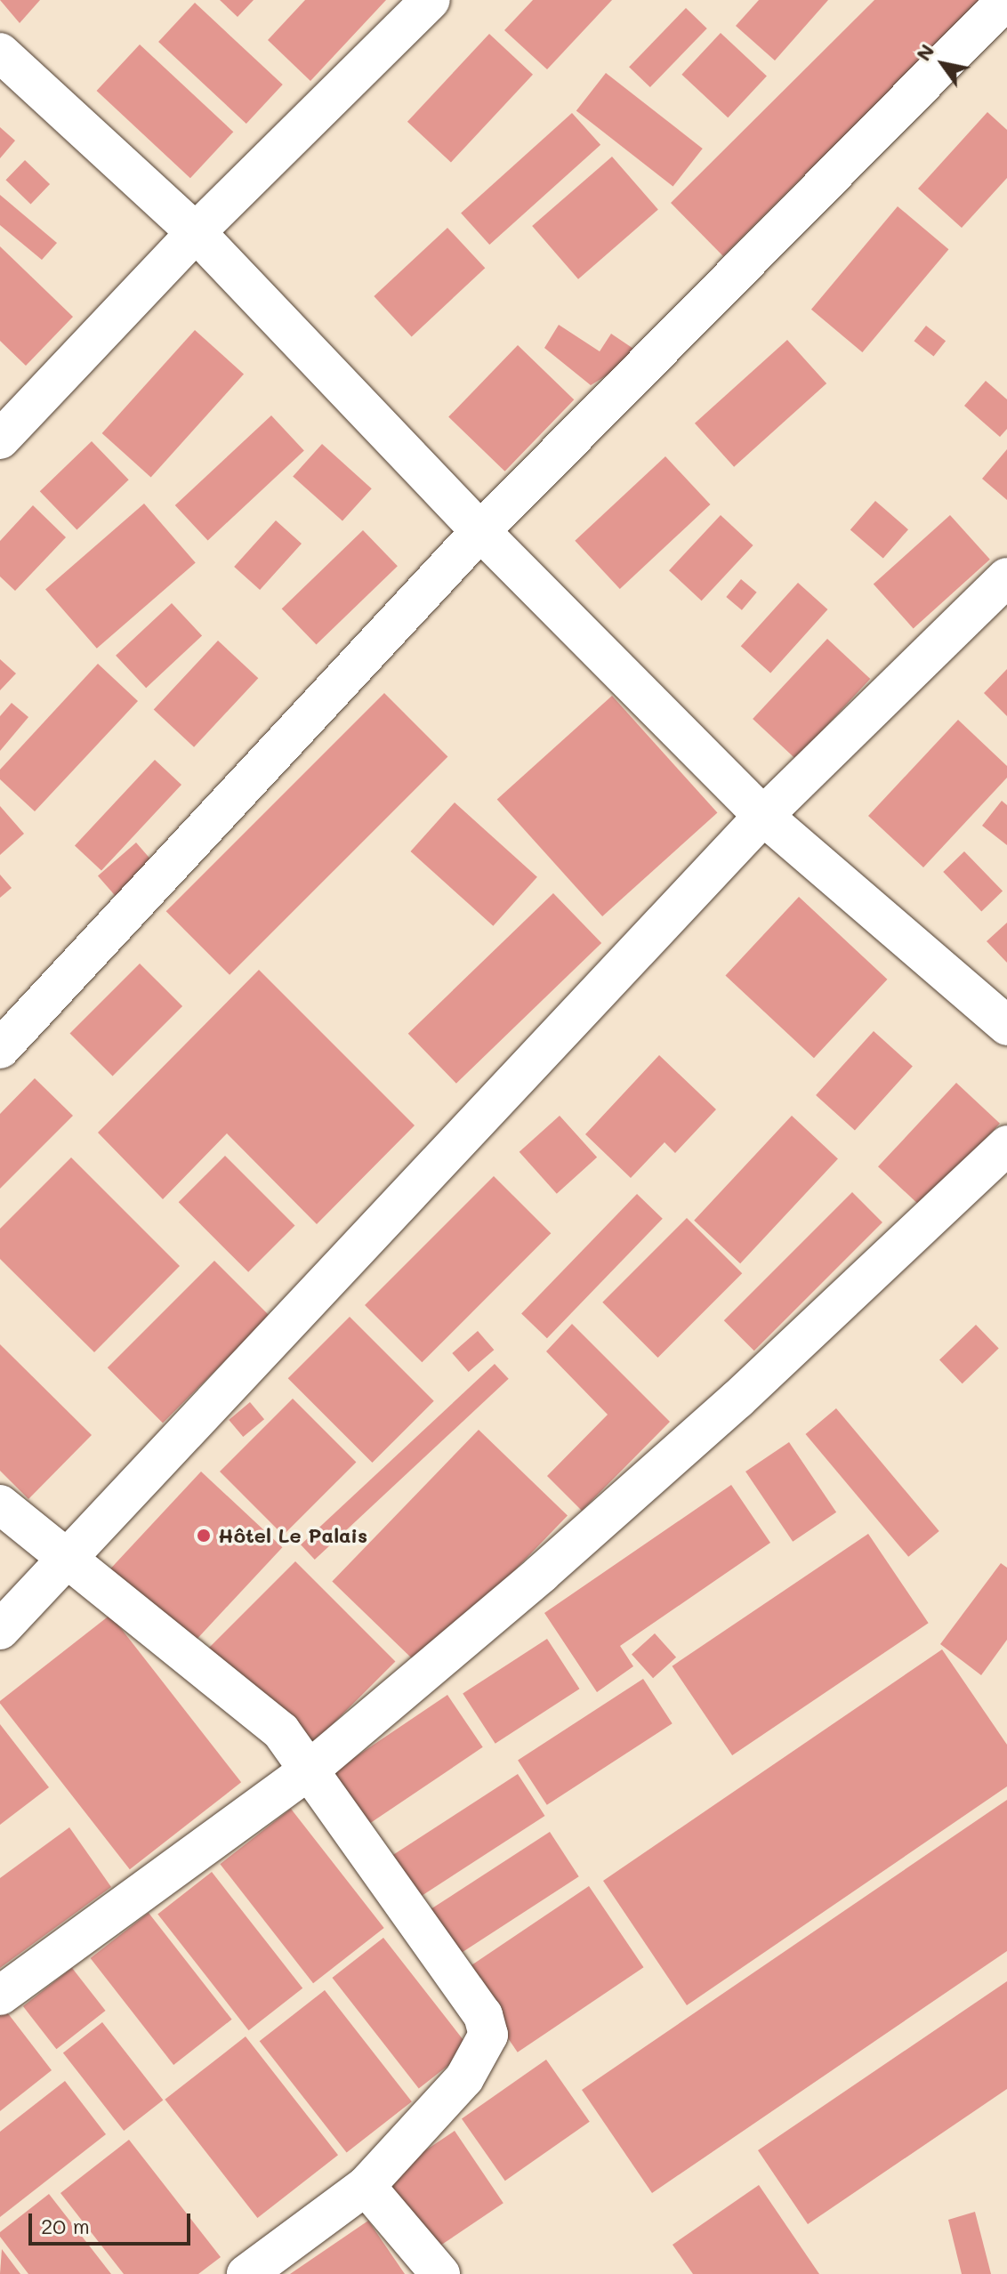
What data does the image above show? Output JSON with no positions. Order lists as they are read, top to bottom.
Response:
{
  "places": ["Hôtel Le Palais"],
  "scale_bar": "20 m",
  "north": "top left"
}
